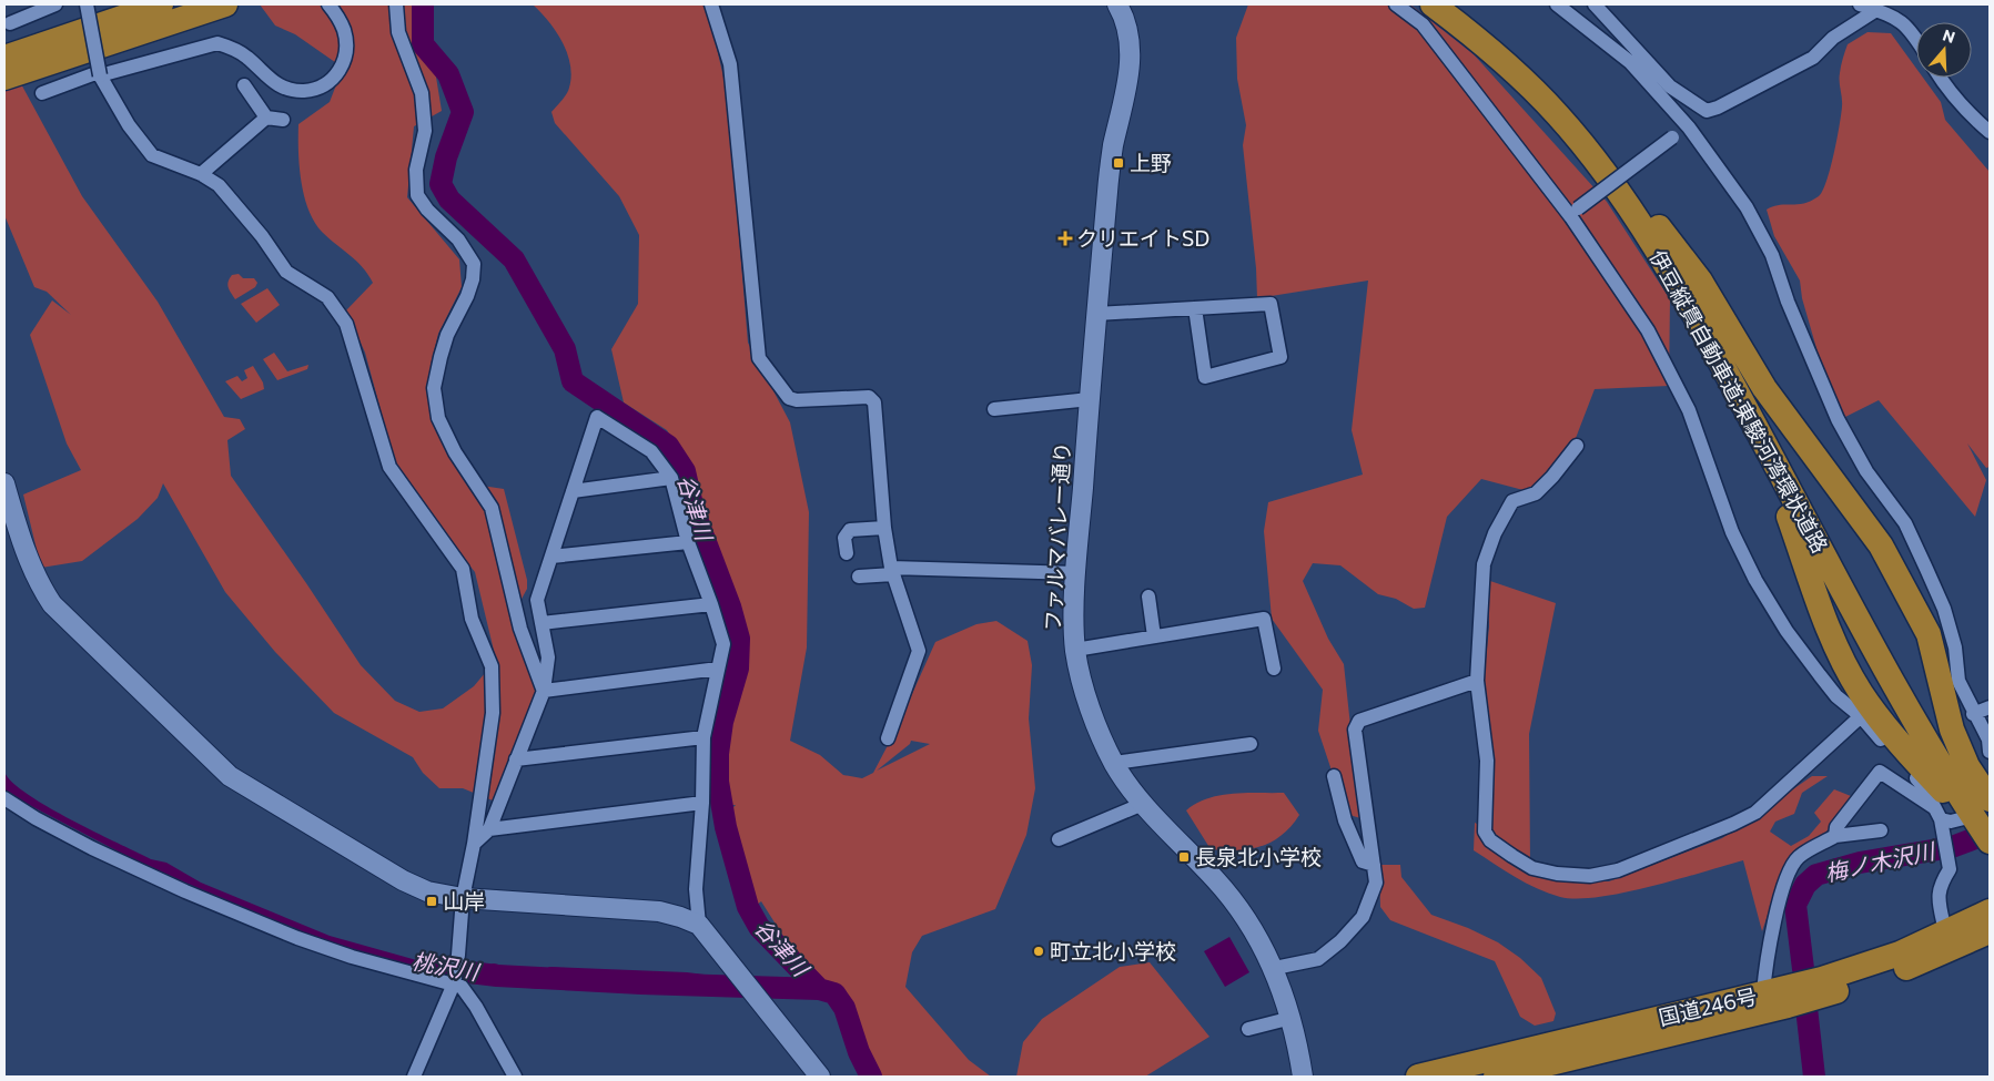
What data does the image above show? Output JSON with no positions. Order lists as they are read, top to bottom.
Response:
{
  "streets": {
    "highway": ["伊豆縦貫自動車道;東駿河湾環状道路", "国道246号"],
    "street": ["ファルマバレー通り"]
  },
  "water": ["谷津川", "梅ノ木沢川", "桃沢川"],
  "places": {
    "transit": ["上野", "長泉北小学校", "山岸"],
    "health": ["クリエイトSD"],
    "other": ["町立北小学校"]
  },
  "north": "top"
}
